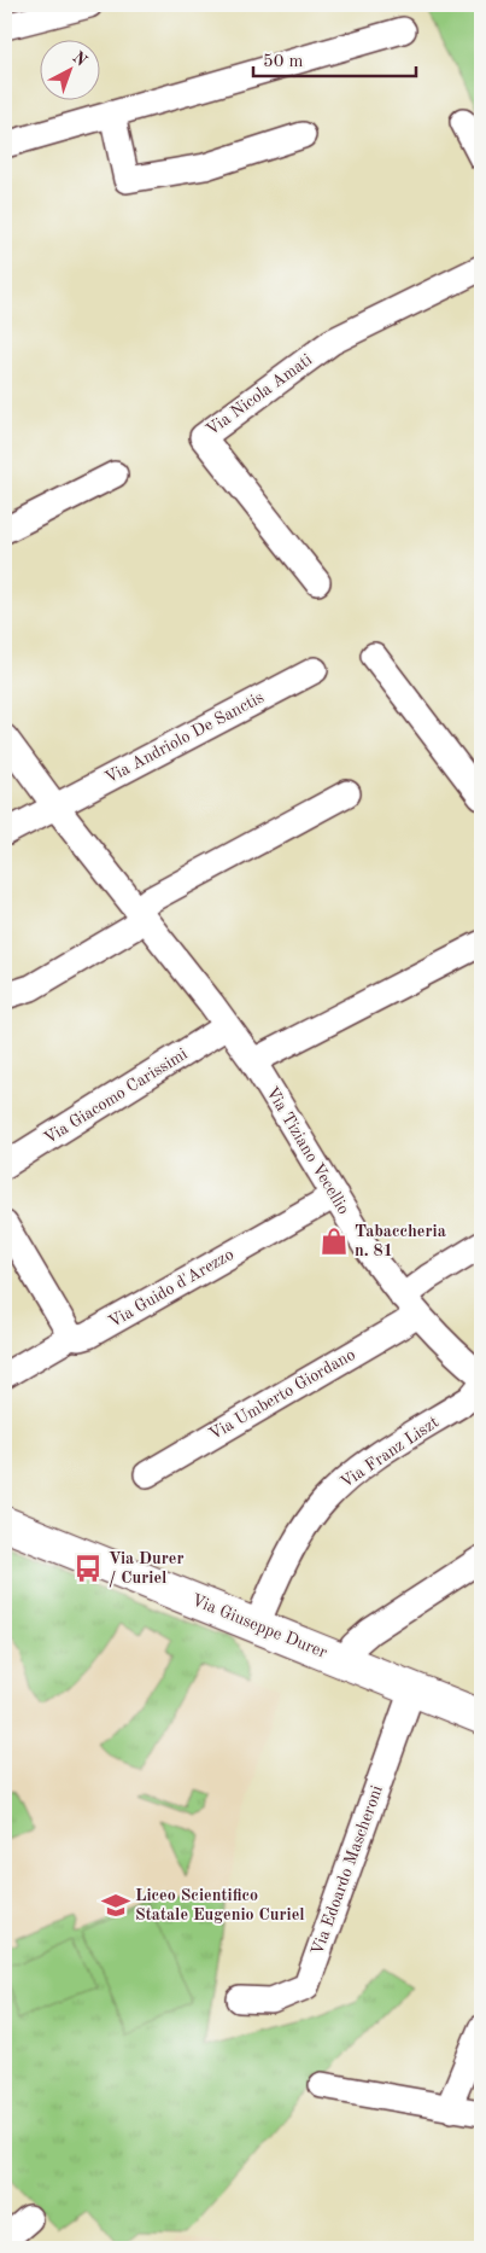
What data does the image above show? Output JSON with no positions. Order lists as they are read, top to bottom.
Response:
{
  "streets": {
    "street": [
      "Via Nicola Amati",
      "Via Andriolo De Sanctis",
      "Via Giacomo Carissimi",
      "Via Tiziano Vecellio",
      "Via Guido d'Arezzo",
      "Via Umberto Giordano",
      "Via Franz Liszt",
      "Via Giuseppe Durer",
      "Via Edoardo Mascheroni"
    ]
  },
  "crossings": [
    ["Via Andriolo De Sanctis", "Via Tiziano Vecellio"],
    ["Via Giacomo Carissimi", "Via Tiziano Vecellio"],
    ["Via Tiziano Vecellio", "Via Guido d'Arezzo"],
    ["Via Tiziano Vecellio", "Via Umberto Giordano"],
    ["Via Franz Liszt", "Via Giuseppe Durer"],
    ["Via Giuseppe Durer", "Via Edoardo Mascheroni"]
  ],
  "places": {
    "shop": ["Tabaccheria n. 81"],
    "bus stop": ["Via Durer / Curiel"],
    "school or university": ["Liceo Scientifico Statale Eugenio Curiel"]
  },
  "scale_bar": "50 m",
  "north": "top right"
}
